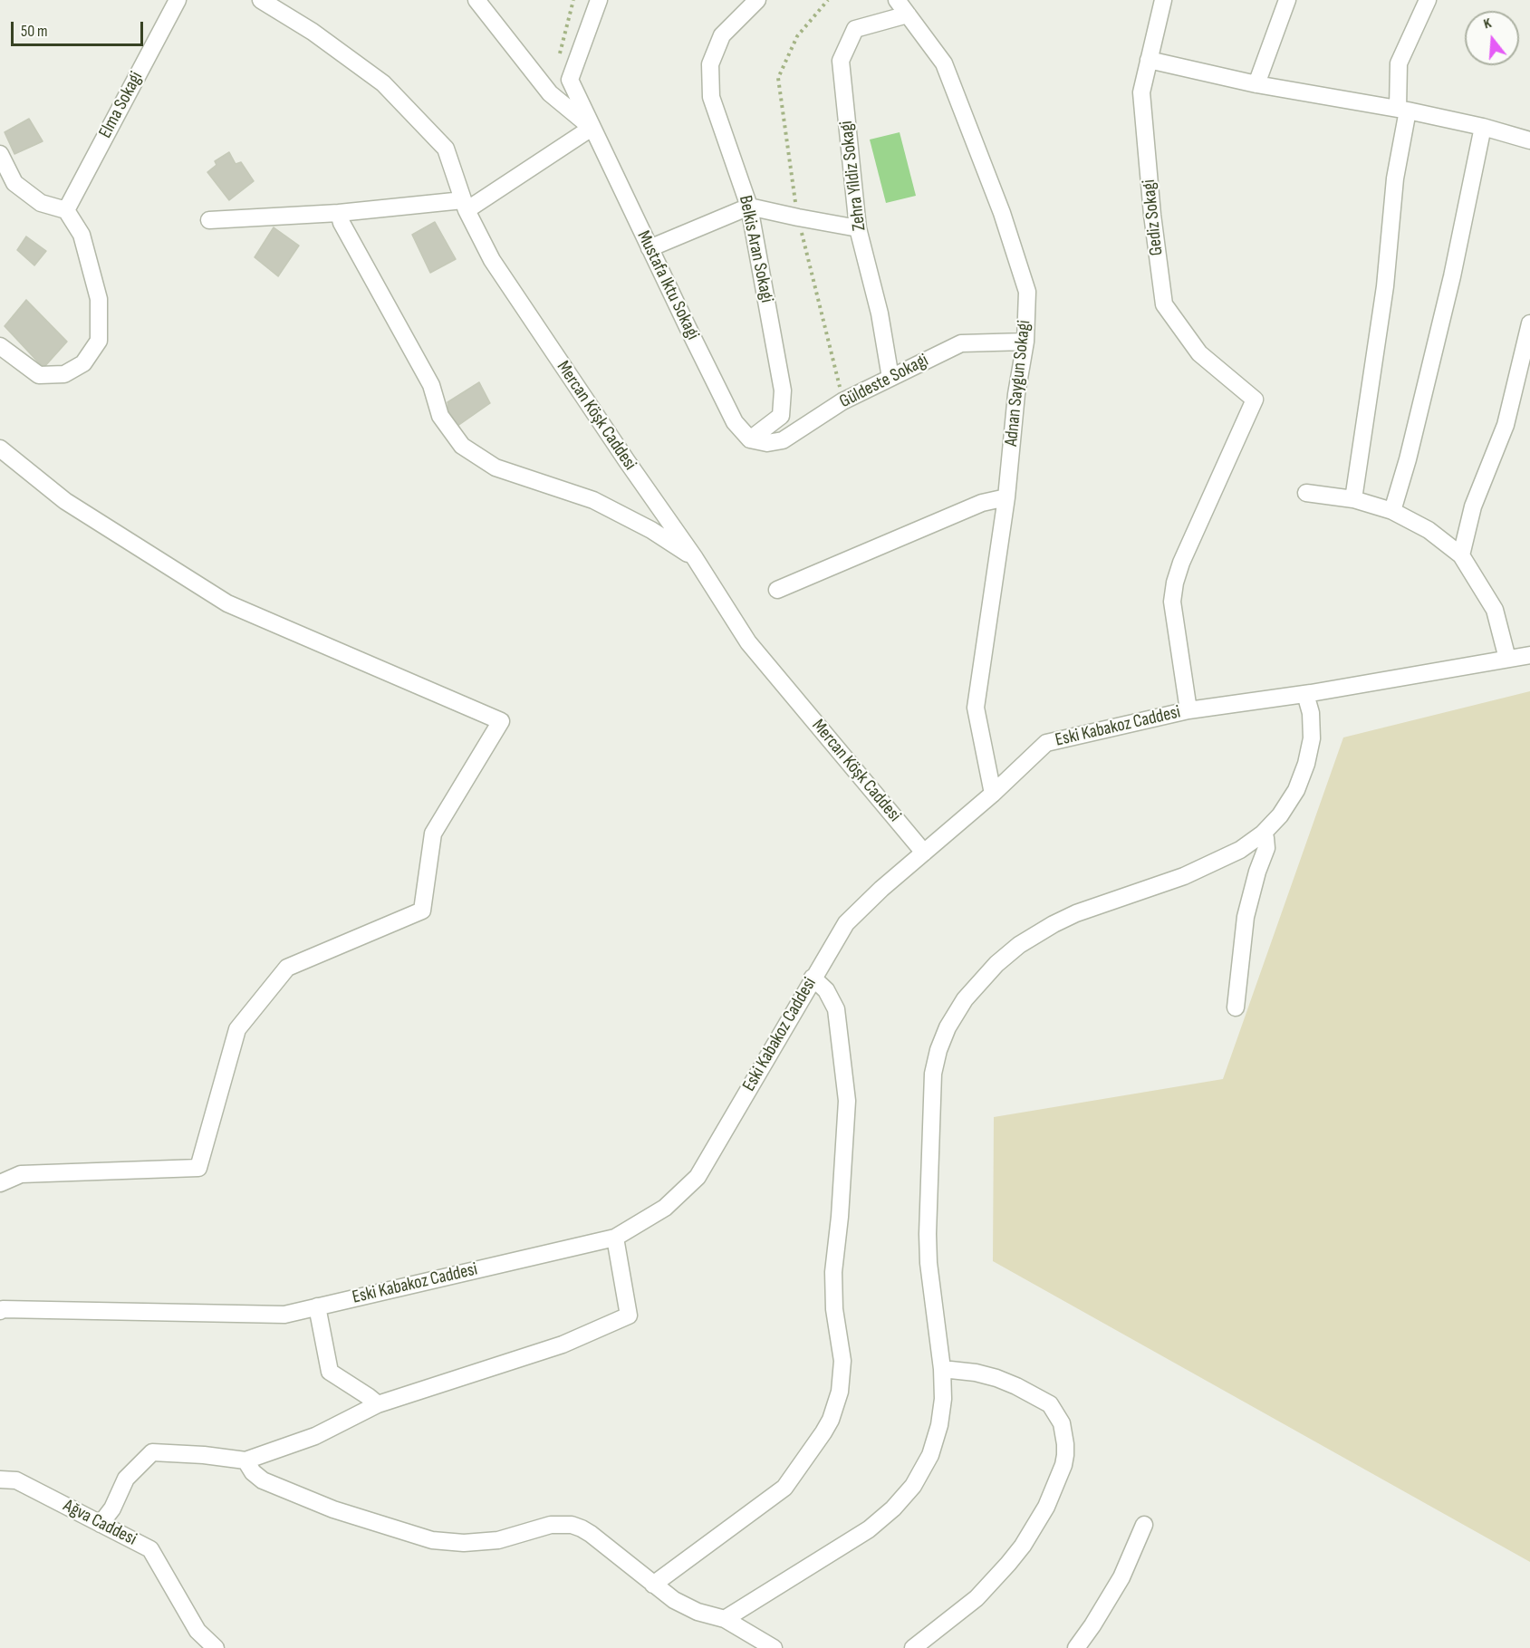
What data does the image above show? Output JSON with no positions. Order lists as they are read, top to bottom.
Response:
{
  "streets": {
    "street": [
      "Elma Sokagi",
      "Zehra Yildiz Sokagi",
      "Gediz Sokagi",
      "Belkis Aran Sokagi",
      "Mustafa Iktu Sokagi",
      "Güldeste Sokagi",
      "Adnan Saygun Sokagi",
      "Mercan Köşk Caddesi",
      "Eski Kabakoz Caddesi",
      "Ağva Caddesi"
    ]
  },
  "crossings": [
    ["Zehra Yildiz Sokagi", "Güldeste Sokagi"],
    ["Zehra Yildiz Sokagi", "Adnan Saygun Sokagi"],
    ["Gediz Sokagi", "Eski Kabakoz Caddesi"],
    ["Belkis Aran Sokagi", "Mustafa Iktu Sokagi"],
    ["Belkis Aran Sokagi", "Güldeste Sokagi"],
    ["Mustafa Iktu Sokagi", "Güldeste Sokagi"],
    ["Güldeste Sokagi", "Adnan Saygun Sokagi"],
    ["Adnan Saygun Sokagi", "Eski Kabakoz Caddesi"],
    ["Mercan Köşk Caddesi", "Eski Kabakoz Caddesi"]
  ],
  "scale_bar": "50 m",
  "north": "top"
}
